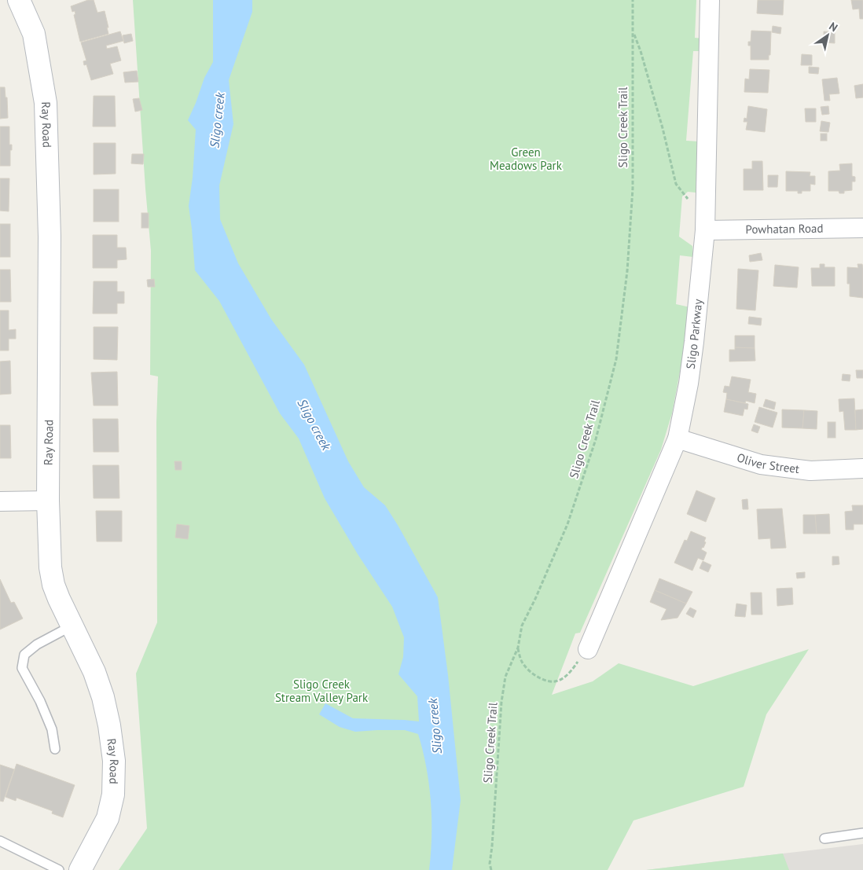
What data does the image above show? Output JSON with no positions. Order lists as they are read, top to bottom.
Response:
{
  "streets": {
    "street": [
      "Ray Road",
      "Powhatan Road",
      "Sligo Parkway",
      "Oliver Street"
    ],
    "path": ["Sligo Creek Trail"]
  },
  "crossings": [
    ["Powhatan Road", "Sligo Parkway"],
    ["Sligo Parkway", "Oliver Street"]
  ],
  "water": ["Sligo creek"],
  "parks": ["Green Meadows Park", "Sligo Creek Stream Valley Park"],
  "north": "top right"
}
